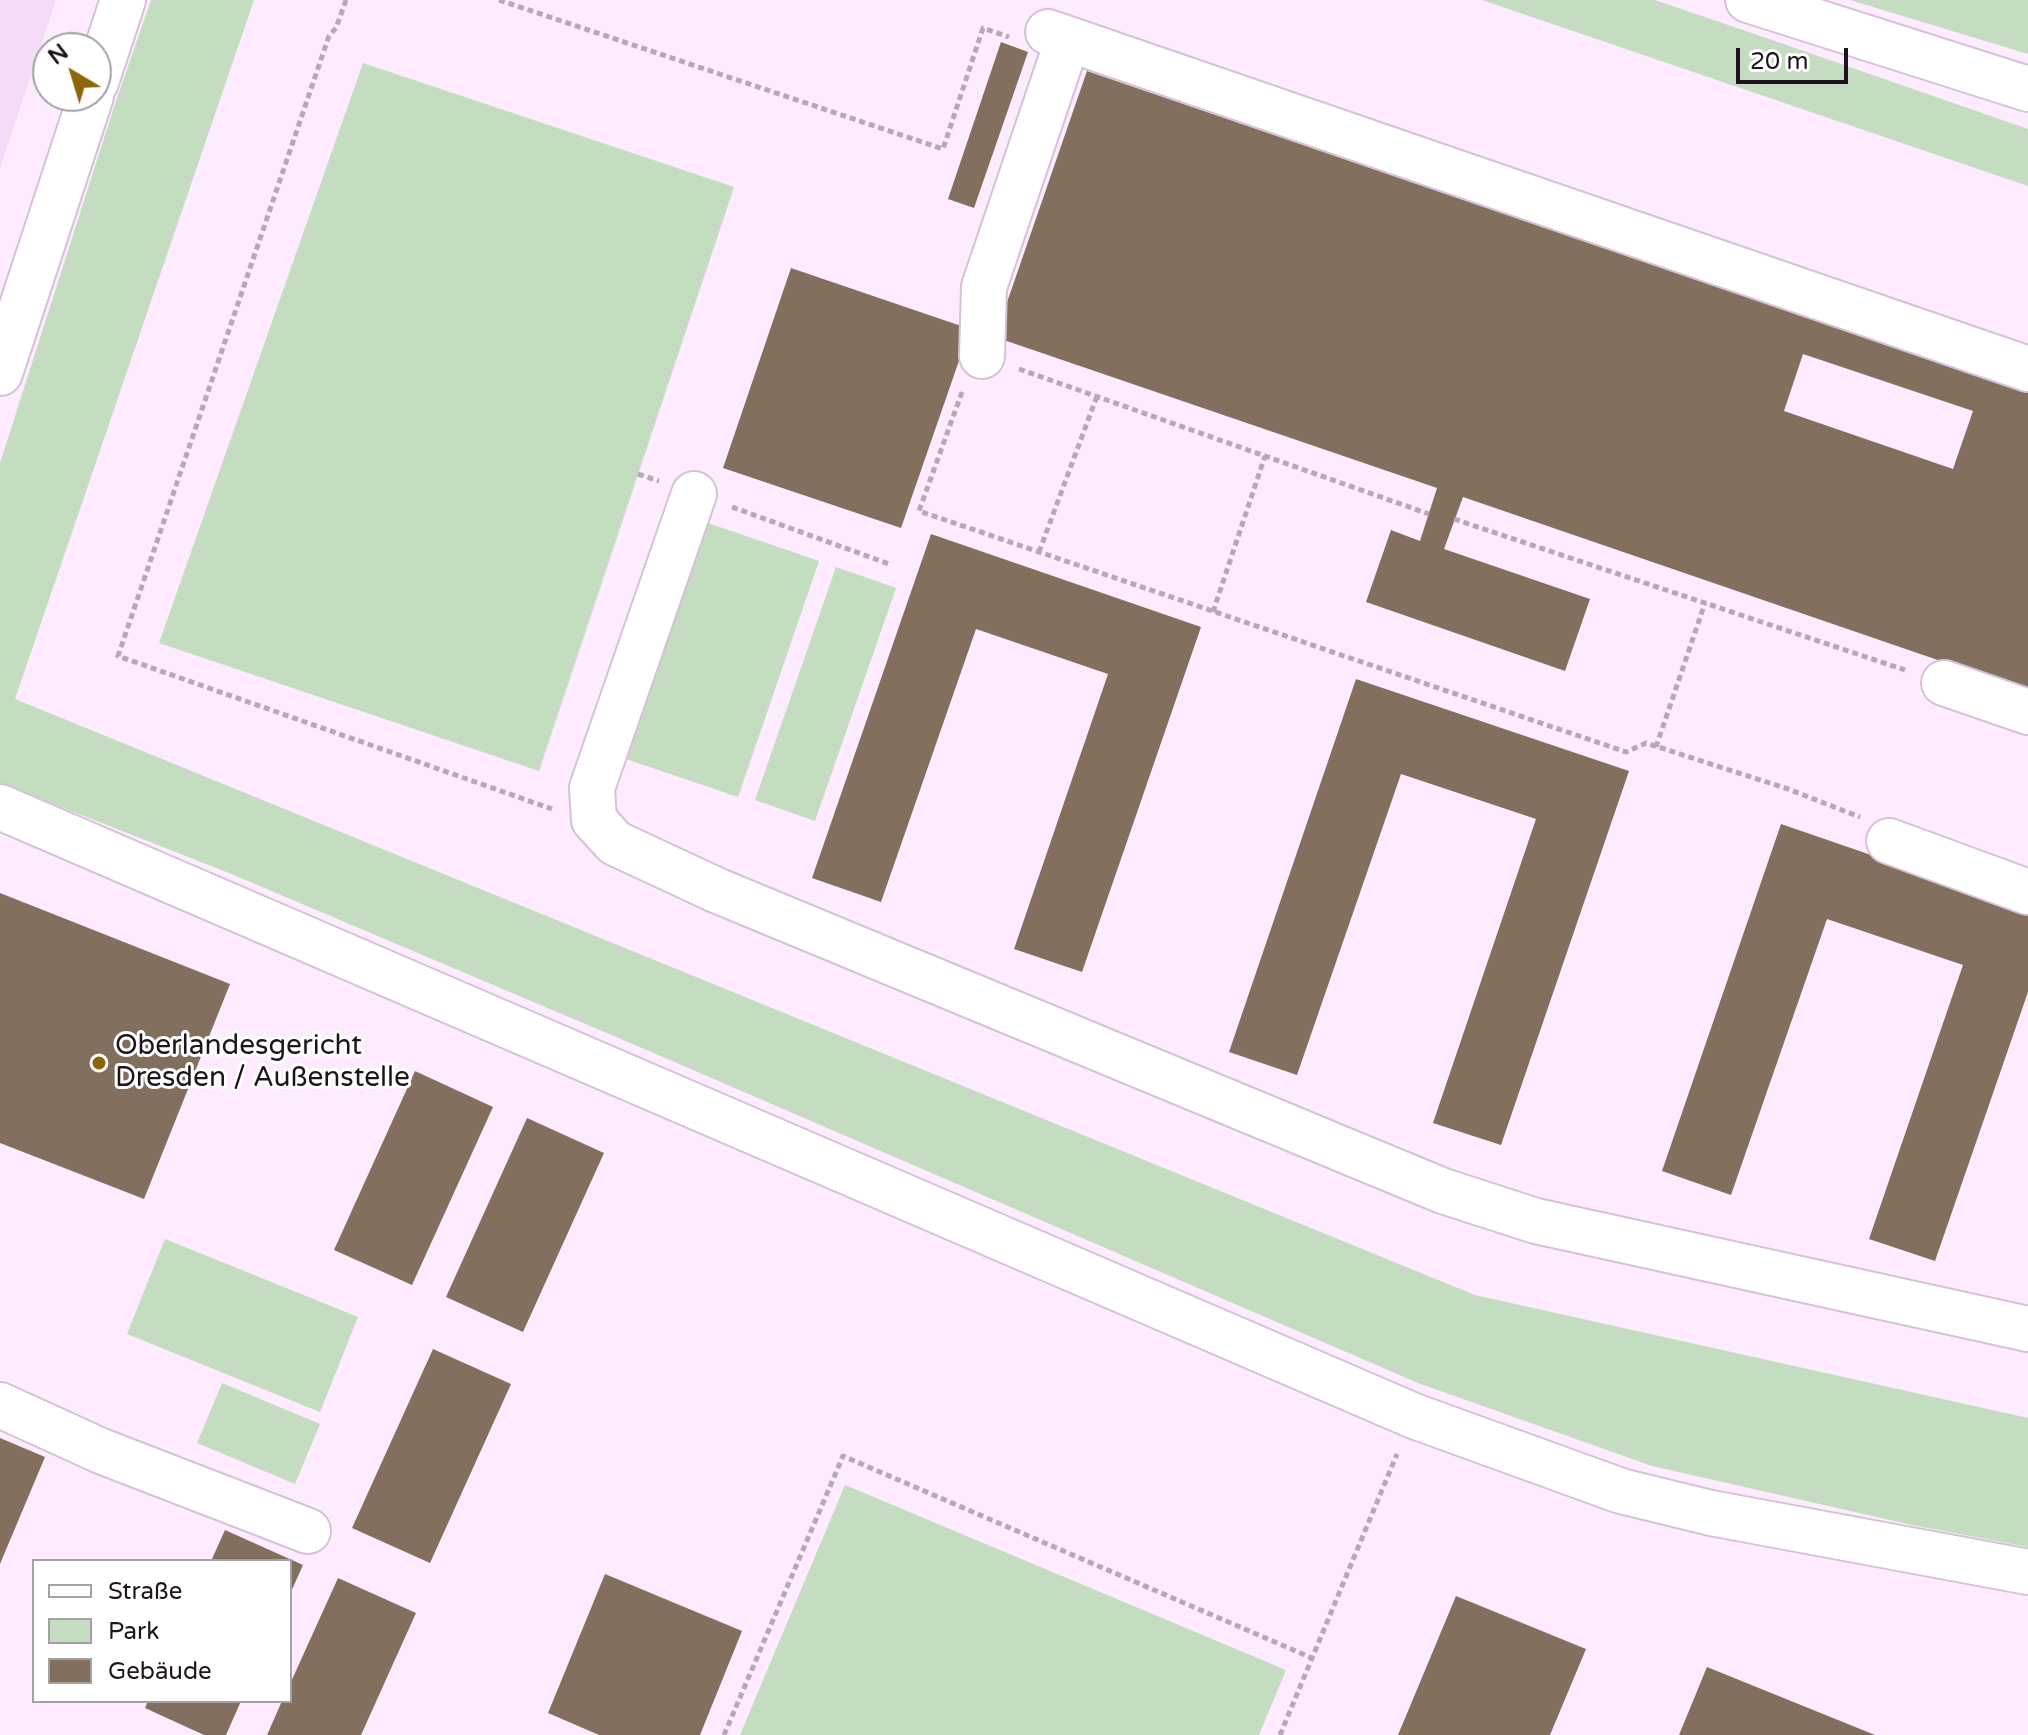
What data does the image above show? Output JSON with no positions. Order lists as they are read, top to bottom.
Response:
{
  "places": ["Oberlandesgericht Dresden / Außenstelle"],
  "legend": ["Straße", "Park", "Gebäude"],
  "scale_bar": "20 m",
  "north": "top left"
}
